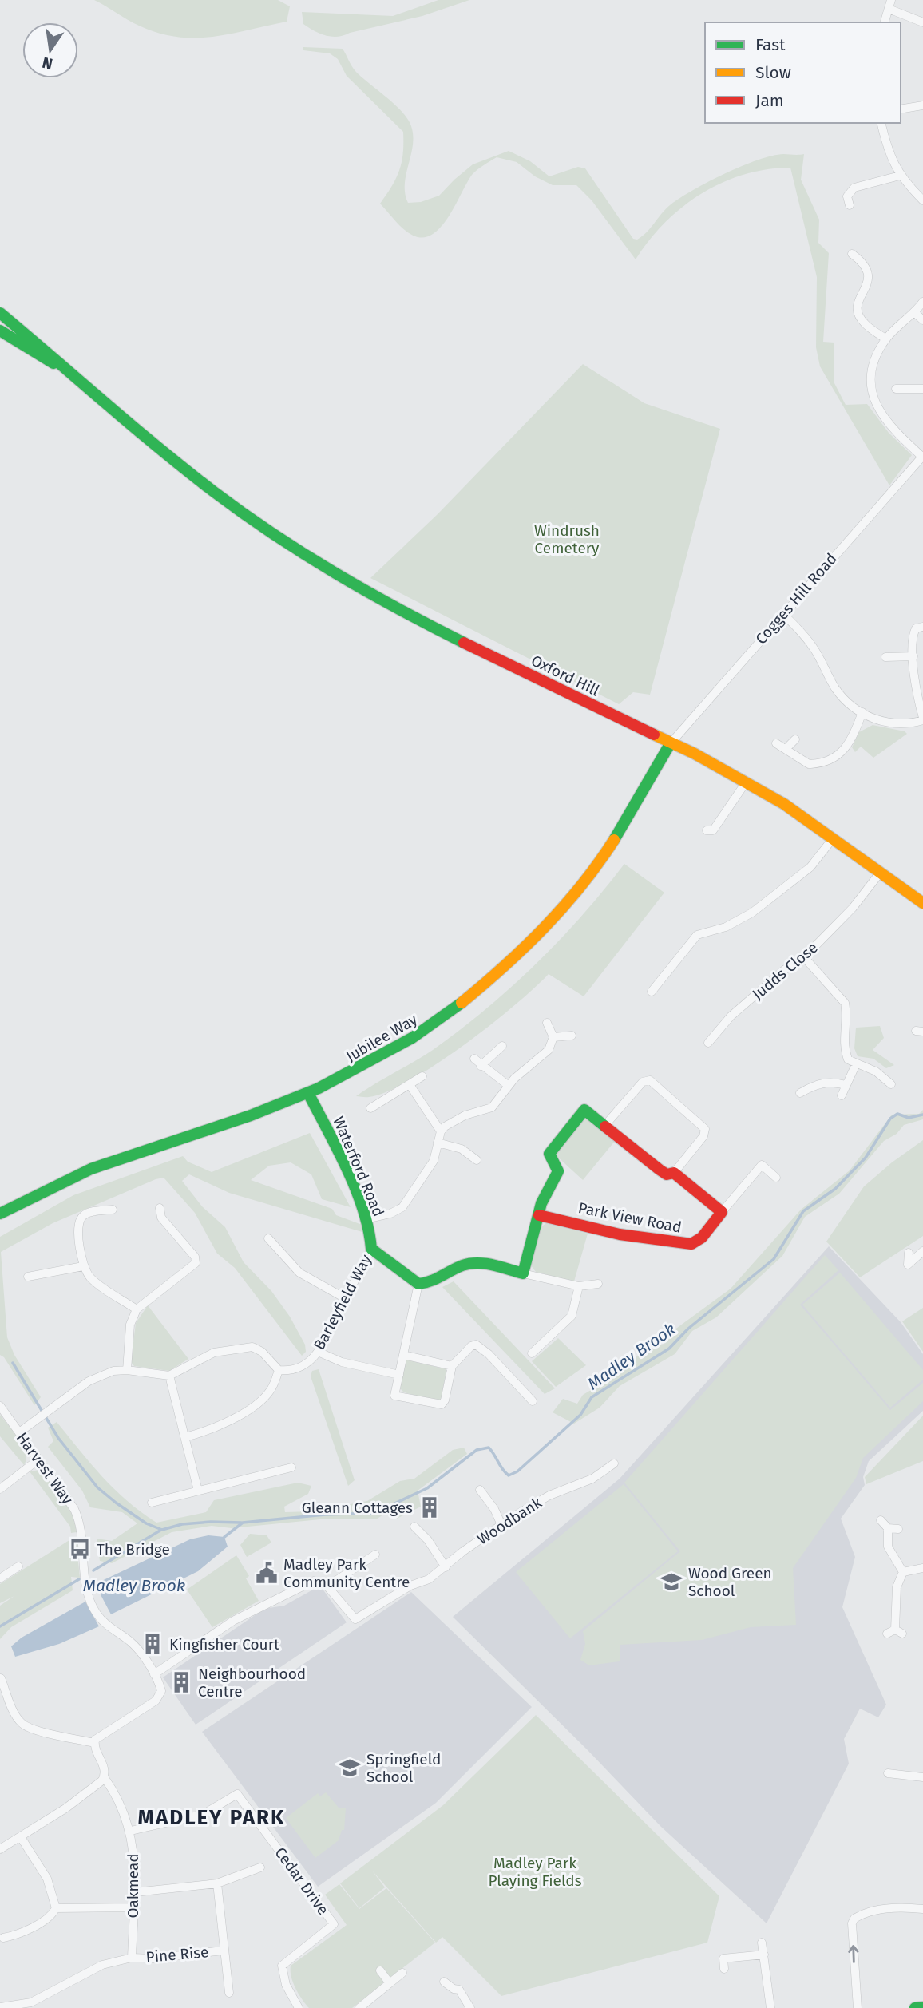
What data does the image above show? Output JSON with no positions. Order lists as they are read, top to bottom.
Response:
{
  "streets": {
    "street": [
      "Cogges Hill Road",
      "Oxford Hill",
      "Judds Close",
      "Jubilee Way",
      "Waterford Road",
      "Park View Road",
      "Barleyfield Way",
      "Harvest Way",
      "Woodbank",
      "Cedar Drive",
      "Oakmead",
      "Pine Rise"
    ]
  },
  "crossings": [
    ["Cogges Hill Road", "Oxford Hill"],
    ["Cogges Hill Road", "Jubilee Way"],
    ["Oxford Hill", "Judds Close"],
    ["Oxford Hill", "Jubilee Way"],
    ["Jubilee Way", "Waterford Road"],
    ["Waterford Road", "Barleyfield Way"],
    ["Cedar Drive", "Oakmead"],
    ["Oakmead", "Pine Rise"]
  ],
  "districts": ["MADLEY PARK"],
  "water": ["Madley Brook"],
  "parks": ["Windrush Cemetery", "Madley Park Playing Fields"],
  "places": {
    "building": ["Gleann Cottages", "Kingfisher Court", "Neighbourhood Centre"],
    "bus stop": ["The Bridge"],
    "public building": ["Madley Park Community Centre"],
    "school or university": ["Wood Green School", "Springfield School"]
  },
  "legend": ["Fast", "Slow", "Jam"],
  "north": "bottom"
}
